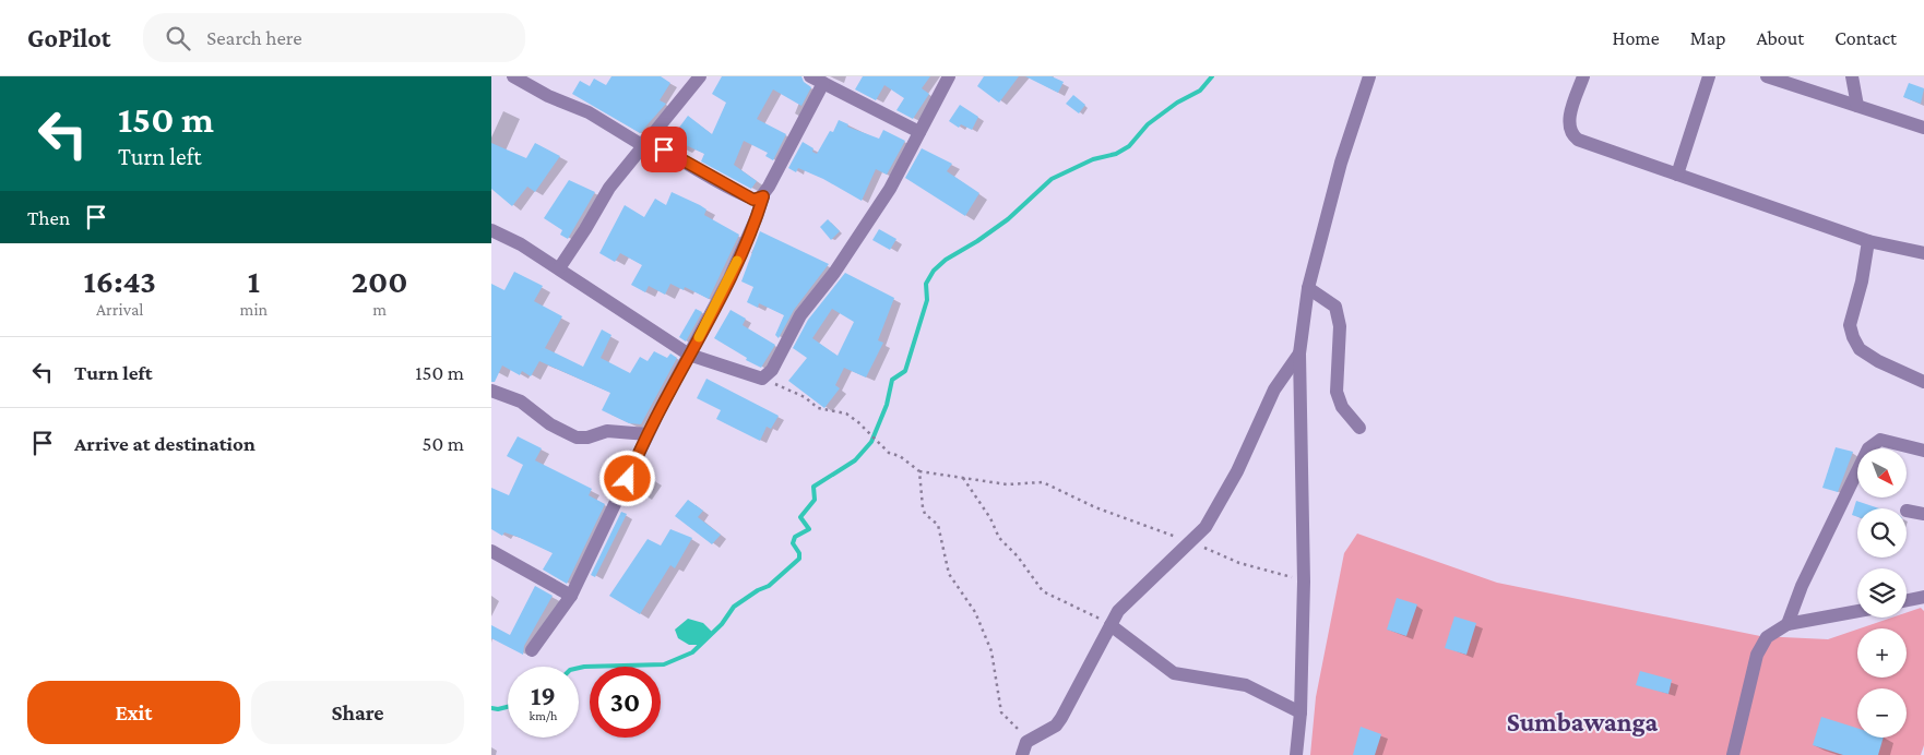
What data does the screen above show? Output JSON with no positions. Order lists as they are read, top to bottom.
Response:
{
  "districts": ["Sumbawanga"],
  "north": "bottom right",
  "page": {
    "header": "GoPilot",
    "search": "Search here",
    "nav": [
      "Home",
      "Map",
      "About",
      "Contact"
    ],
    "turn": ["150 m", "Turn left"],
    "then": "Then",
    "eta": [
      "16:43",
      "Arrival",
      "1",
      "min",
      "200",
      "m"
    ],
    "list": [
      {
        "name": "Turn left",
        "value": "150 m"
      },
      {
        "name": "Arrive at destination",
        "value": "50 m"
      }
    ],
    "map_buttons": ["+", "−"],
    "speed": "19 km/h",
    "limit": "30",
    "buttons": ["Exit", "Share"]
  }
}
